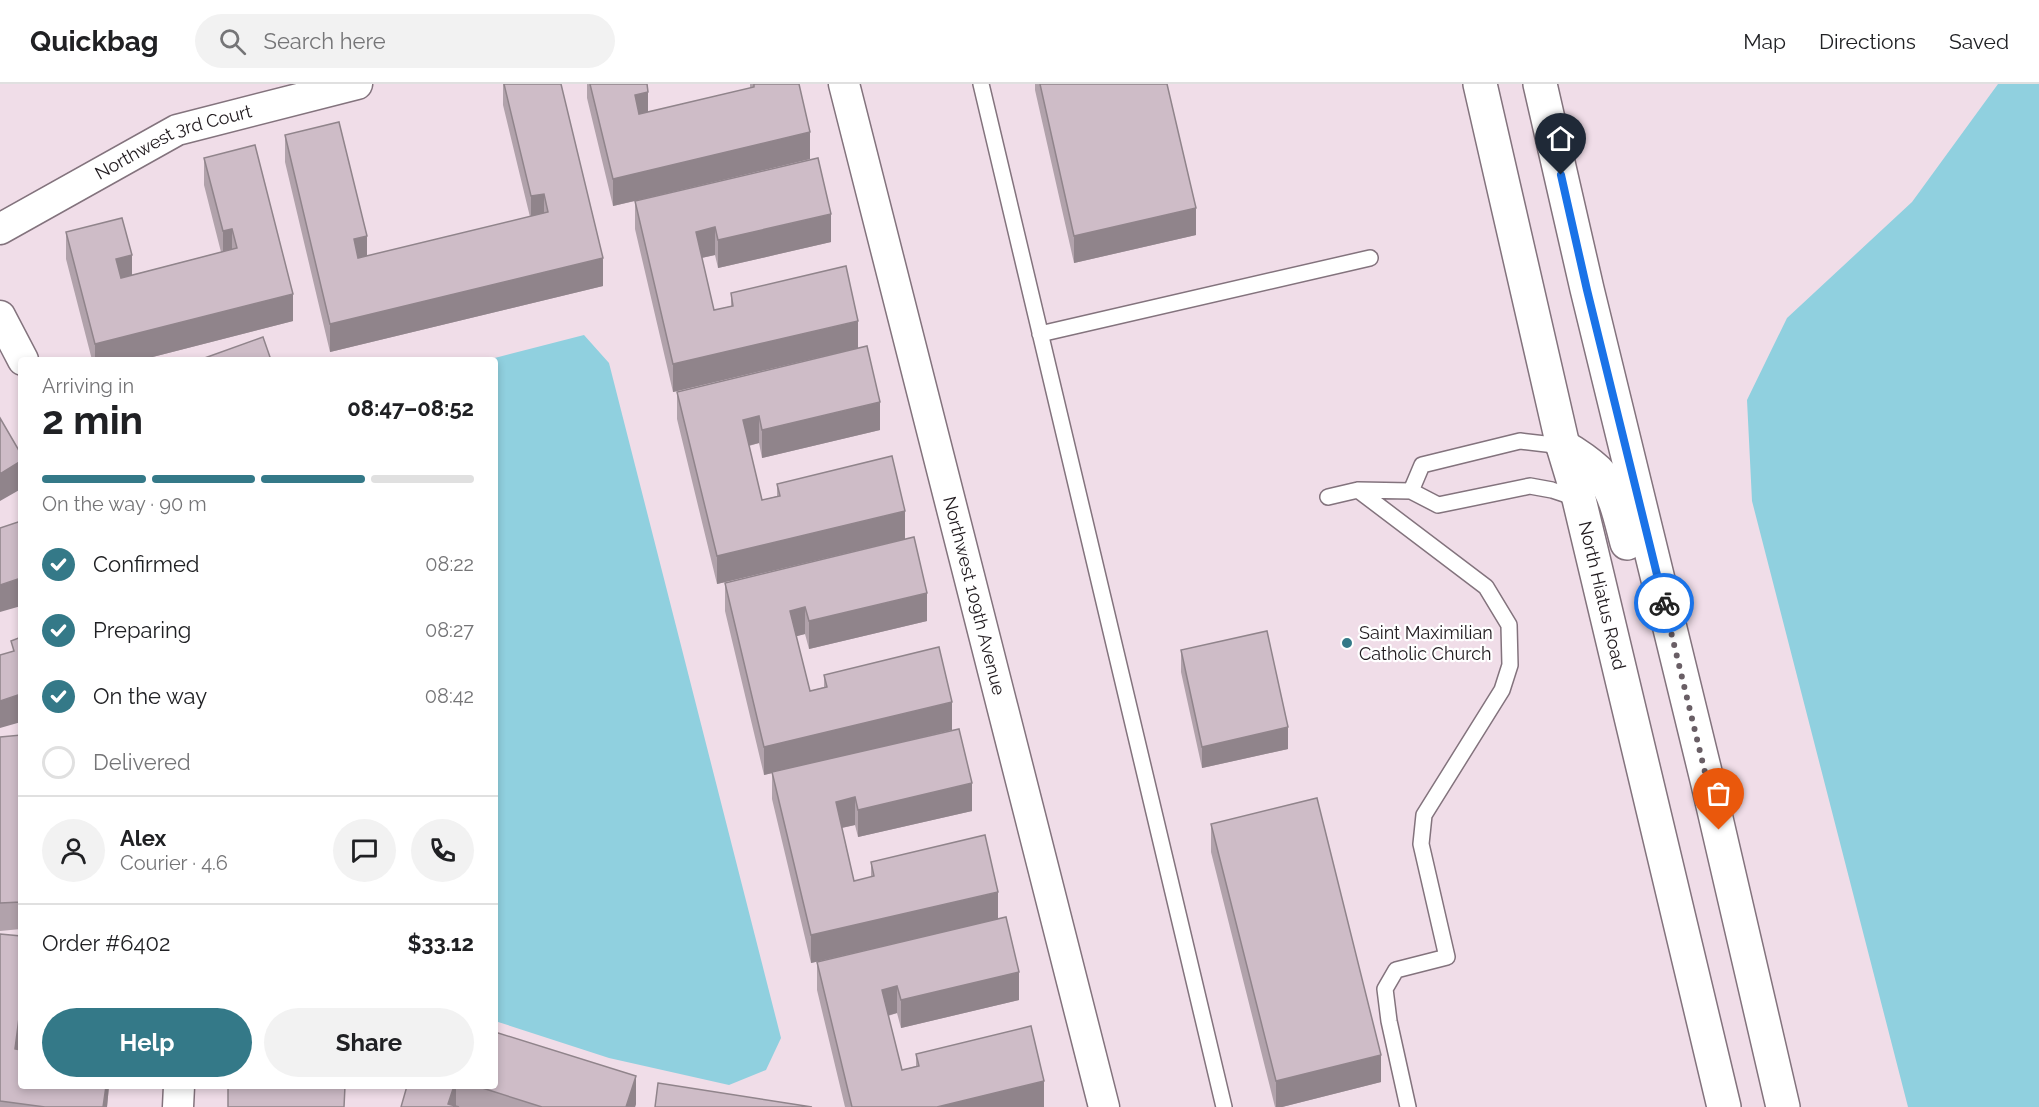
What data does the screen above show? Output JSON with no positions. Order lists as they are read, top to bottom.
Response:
{
  "streets": {
    "main road": ["North Hiatus Road"],
    "street": ["Northwest 3rd Court", "Northwest 109th Avenue"]
  },
  "places": ["Saint Maximilian Catholic Church"],
  "page": {
    "header": "Quickbag",
    "search": "Search here",
    "nav": ["Map", "Directions", "Saved"],
    "heading": ["2 min", "Arriving in", "08:47–08:52"],
    "panel": [
      "Alex",
      "Courier · 4.6",
      "Order #6402",
      "$33.12"
    ],
    "bar": "On the way · 90 m",
    "list": [
      ["Confirmed", "08:22"],
      ["Preparing", "08:27"],
      ["On the way", "08:42"],
      "Delivered"
    ],
    "buttons": ["Help", "Share"]
  }
}
